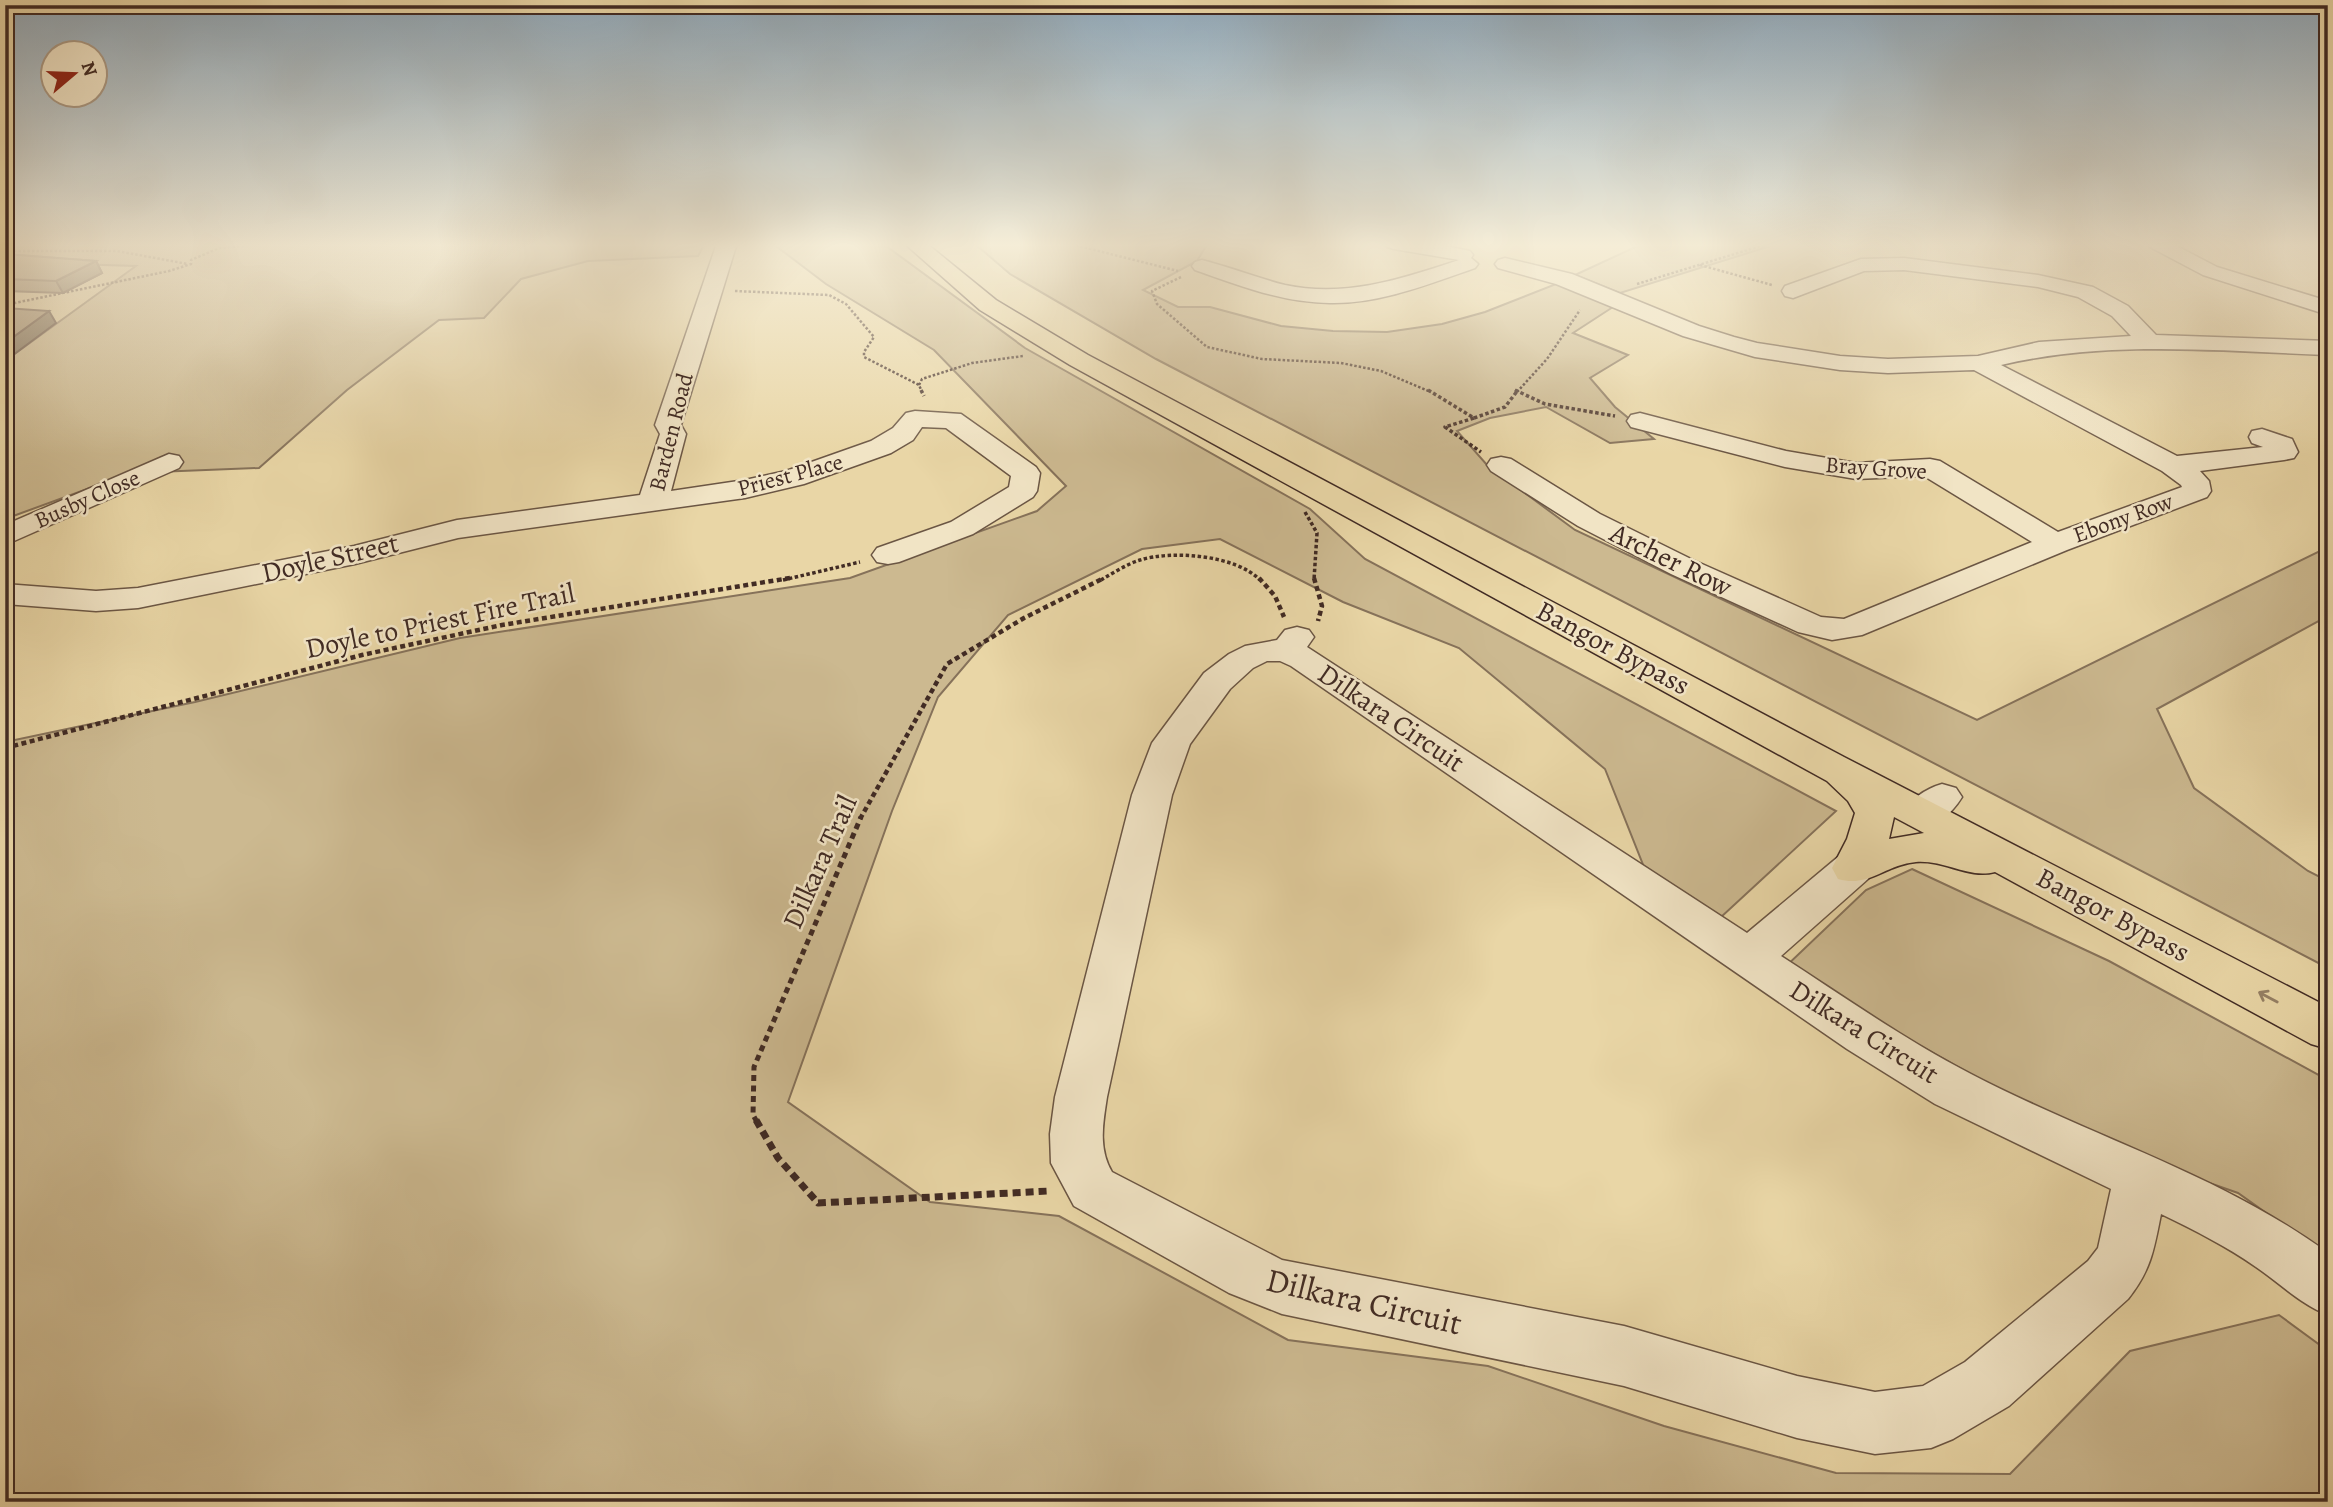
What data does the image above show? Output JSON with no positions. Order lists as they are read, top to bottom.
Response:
{
  "streets": {
    "main road": ["Bangor Bypass"],
    "street": [
      "Barden Road",
      "Bray Grove",
      "Priest Place",
      "Busby Close",
      "Ebony Row",
      "Doyle Street",
      "Archer Row",
      "Dilkara Circuit"
    ],
    "path": ["Doyle to Priest Fire Trail", "Dilkara Trail"]
  },
  "crossings": [
    ["Barden Road", "Priest Place"],
    ["Barden Road", "Doyle Street"],
    ["Bray Grove", "Ebony Row"],
    ["Priest Place", "Doyle Street"],
    ["Ebony Row", "Archer Row"],
    ["Dilkara Circuit", "Dilkara Trail"]
  ],
  "north": "right"
}
